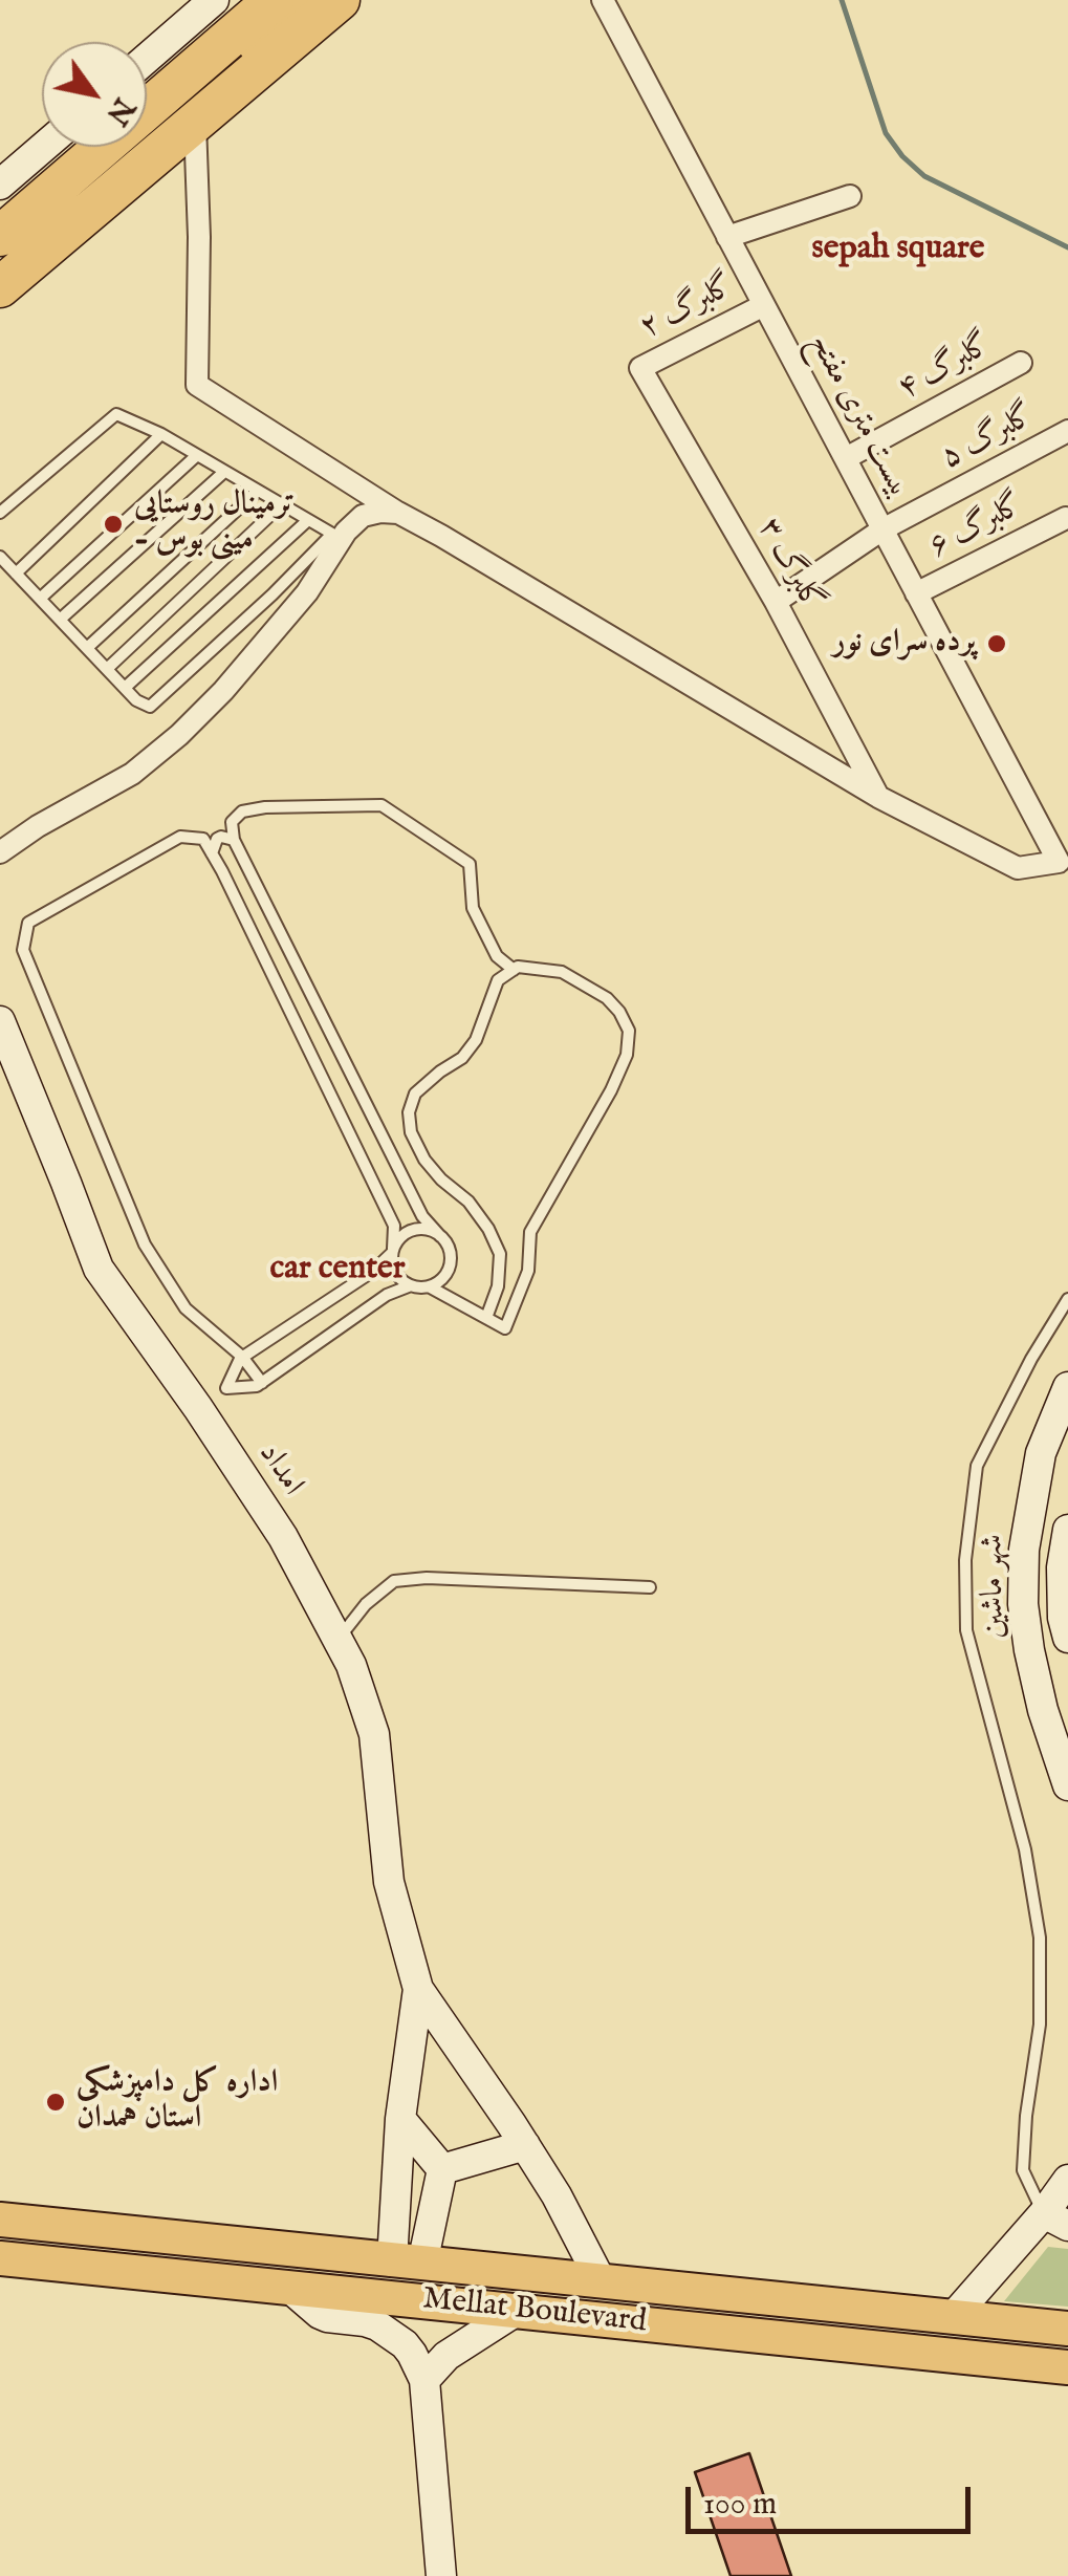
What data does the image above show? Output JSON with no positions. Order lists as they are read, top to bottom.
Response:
{
  "streets": {
    "main road": ["Mellat Boulevard"],
    "street": [
      "گلبرگ ۲",
      "گلبرگ ۴",
      "بیست متری مفتح",
      "گلبرگ ۵",
      "گلبرگ ۶",
      "گلبرگ ۳",
      "امداد",
      "شهر ماشین"
    ]
  },
  "crossings": [
    ["گلبرگ ۲", "بیست متری مفتح"],
    ["گلبرگ ۲", "گلبرگ ۳"],
    ["گلبرگ ۴", "بیست متری مفتح"],
    ["بیست متری مفتح", "گلبرگ ۵"],
    ["بیست متری مفتح", "گلبرگ ۶"],
    ["بیست متری مفتح", "گلبرگ ۳"],
    ["گلبرگ ۵", "گلبرگ ۳"]
  ],
  "districts": ["sepah square", "car center"],
  "places": ["ترمینال روستایی - مینی بوس", "پرده سرای نور", "اداره کل دامپزشکی استان همدان"],
  "scale_bar": "100 m",
  "north": "bottom right"
}
